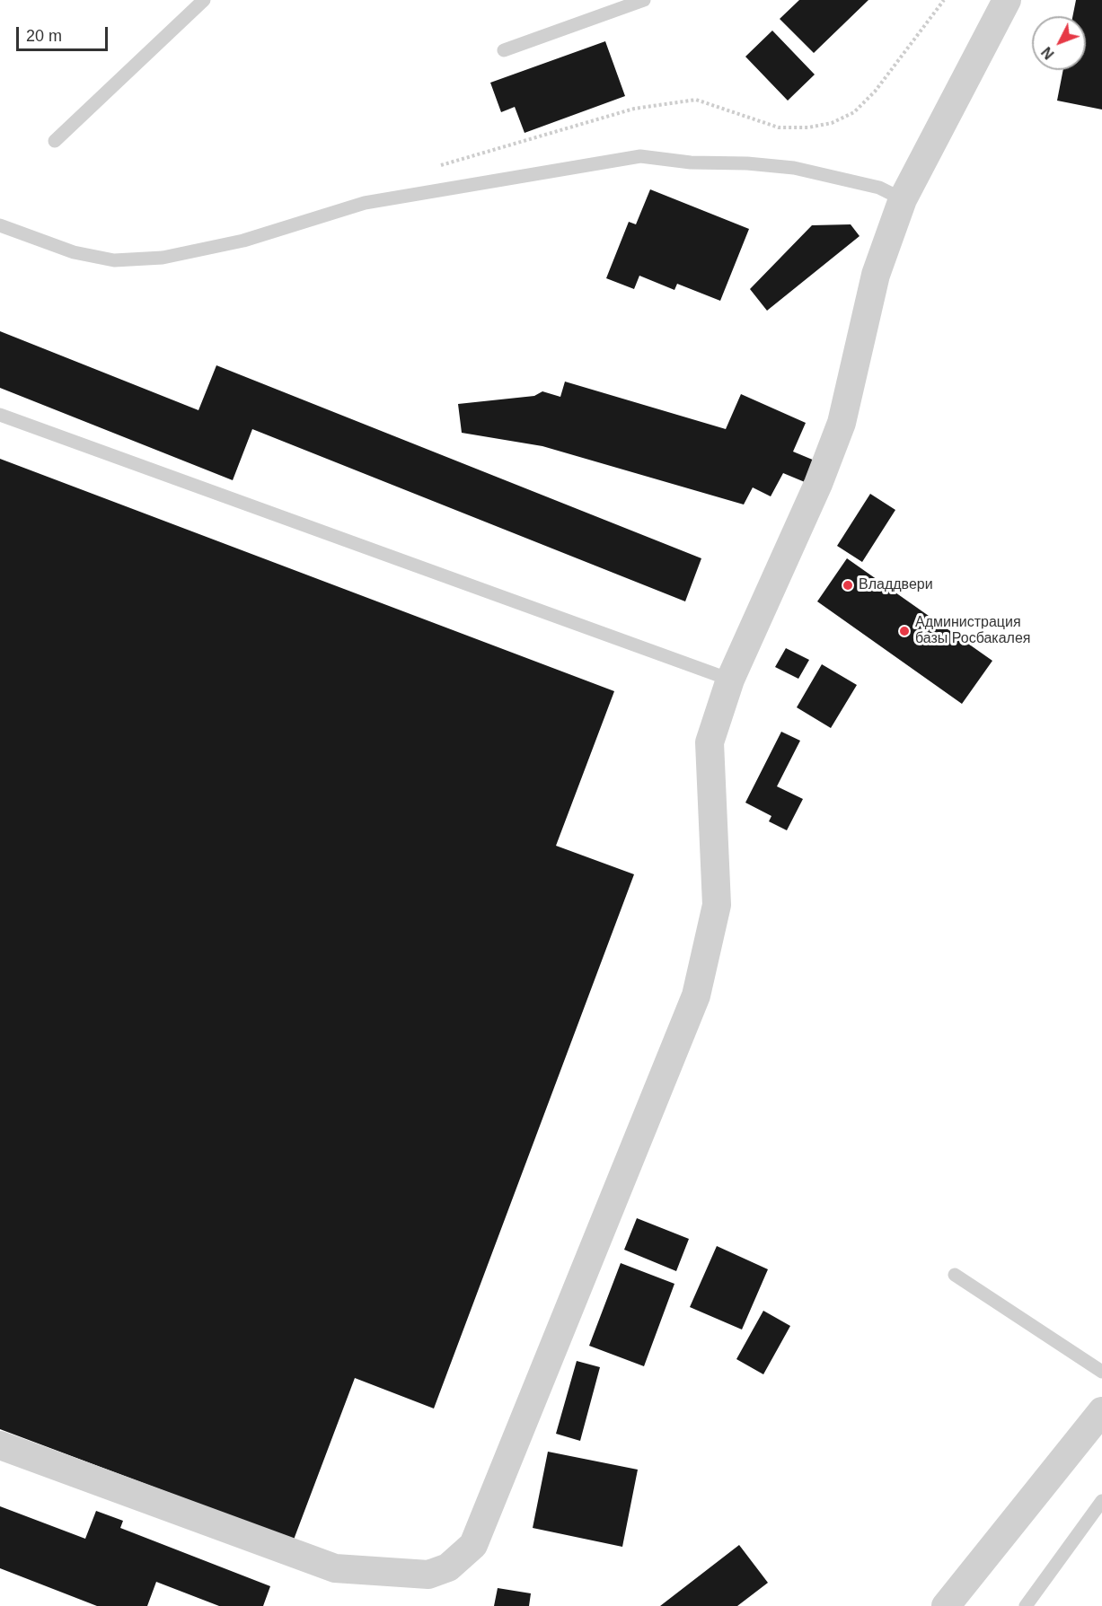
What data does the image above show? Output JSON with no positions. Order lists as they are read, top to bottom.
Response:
{
  "places": ["Владдвери", "Администрация базы Росбакалея"],
  "scale_bar": "20 m",
  "north": "bottom left"
}
